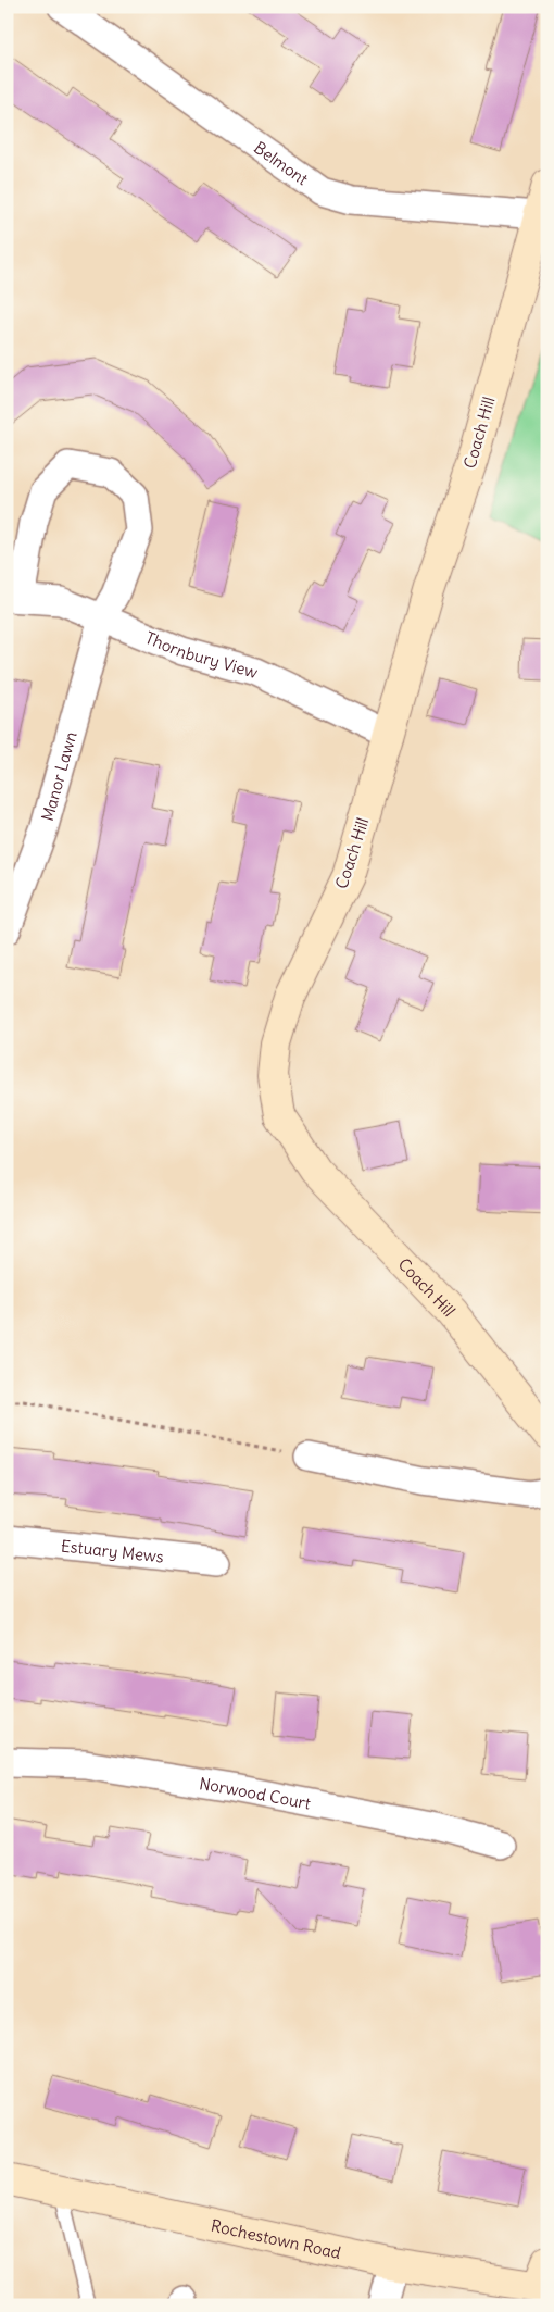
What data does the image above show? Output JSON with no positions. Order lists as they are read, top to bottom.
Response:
{
  "streets": {
    "street": [
      "Belmont",
      "Coach Hill",
      "Thornbury View",
      "Manor Lawn",
      "Estuary Mews",
      "Norwood Court",
      "Rochestown Road"
    ]
  },
  "crossings": [
    ["Belmont", "Coach Hill"],
    ["Coach Hill", "Thornbury View"],
    ["Thornbury View", "Manor Lawn"]
  ]
}
